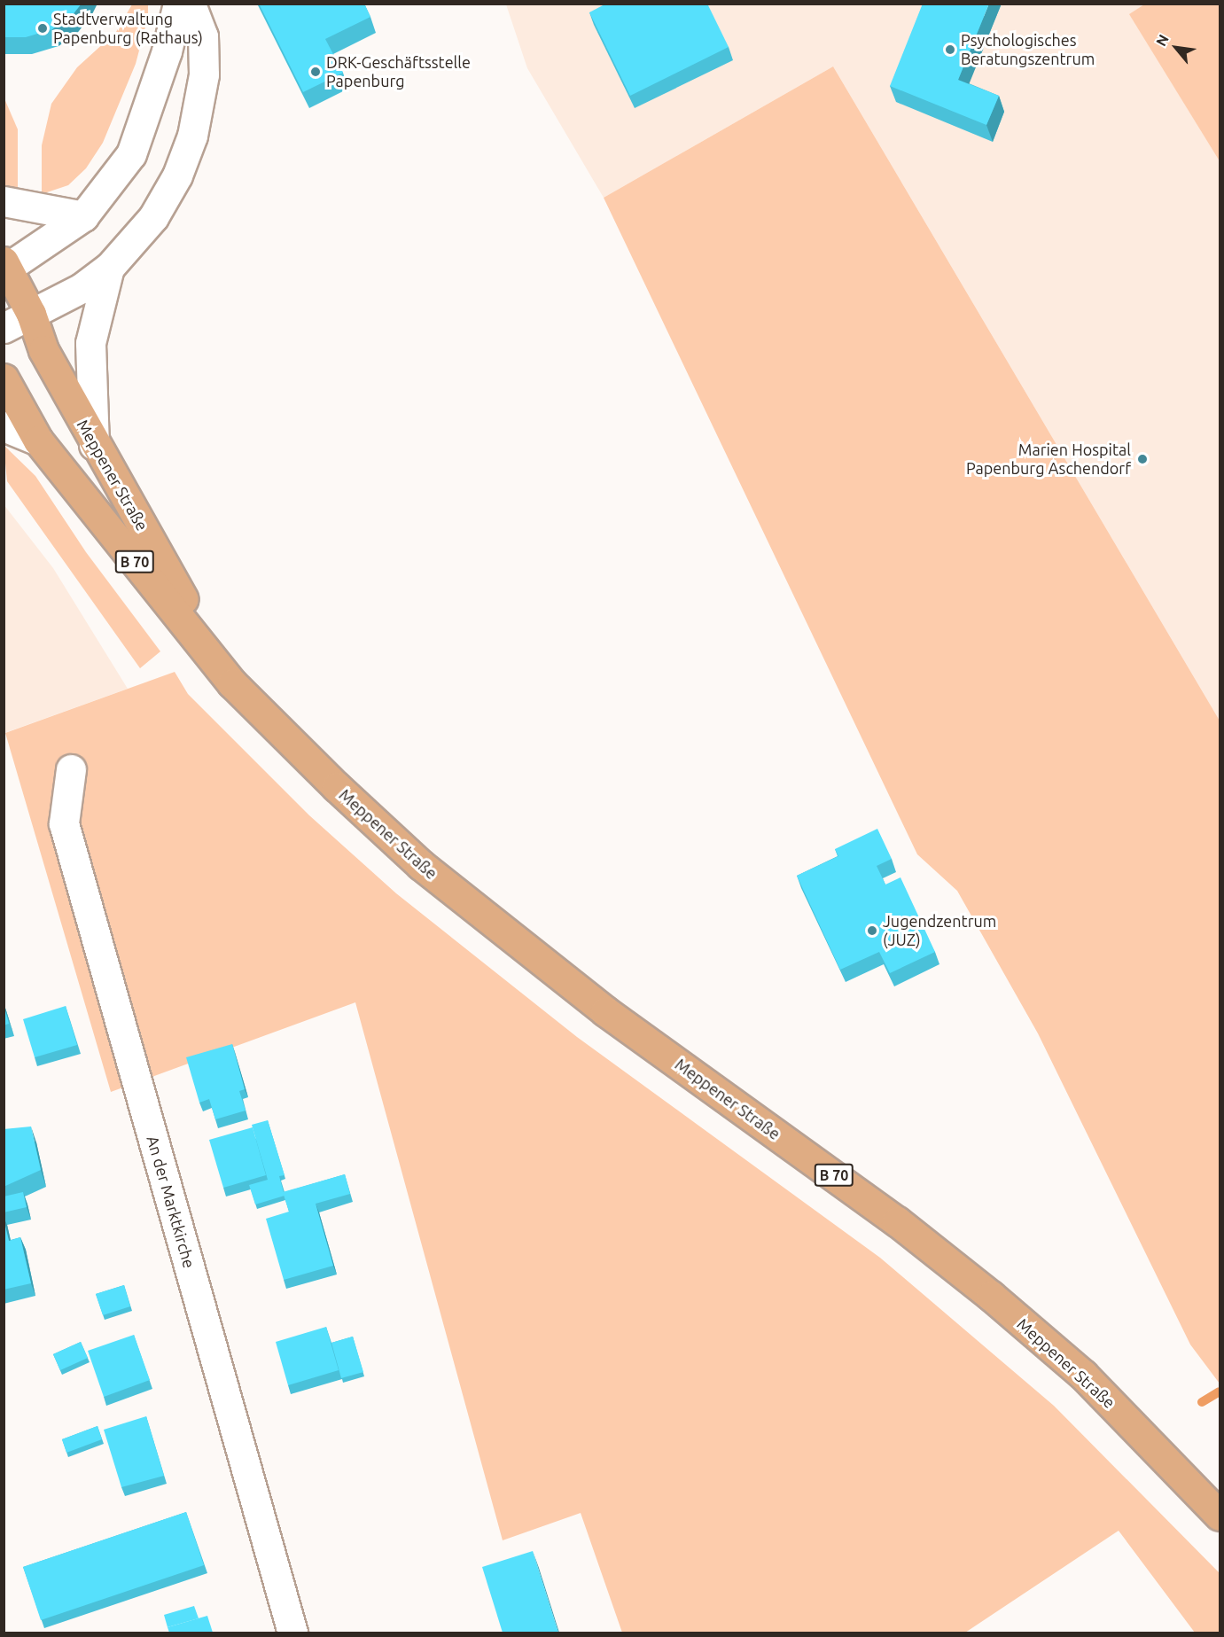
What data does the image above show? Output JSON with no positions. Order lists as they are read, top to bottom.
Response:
{
  "streets": {
    "main road": ["Meppener Straße", "B 70"],
    "street": ["An der Marktkirche"]
  },
  "crossings": [
    ["Meppener Straße", "B 70"]
  ],
  "places": [
    "Stadtverwaltung Papenburg (Rathaus)",
    "Psychologisches Beratungszentrum",
    "DRK-Geschäftsstelle Papenburg",
    "Marien Hospital Papenburg Aschendorf",
    "Jugendzentrum (JUZ)"
  ],
  "north": "top left"
}
